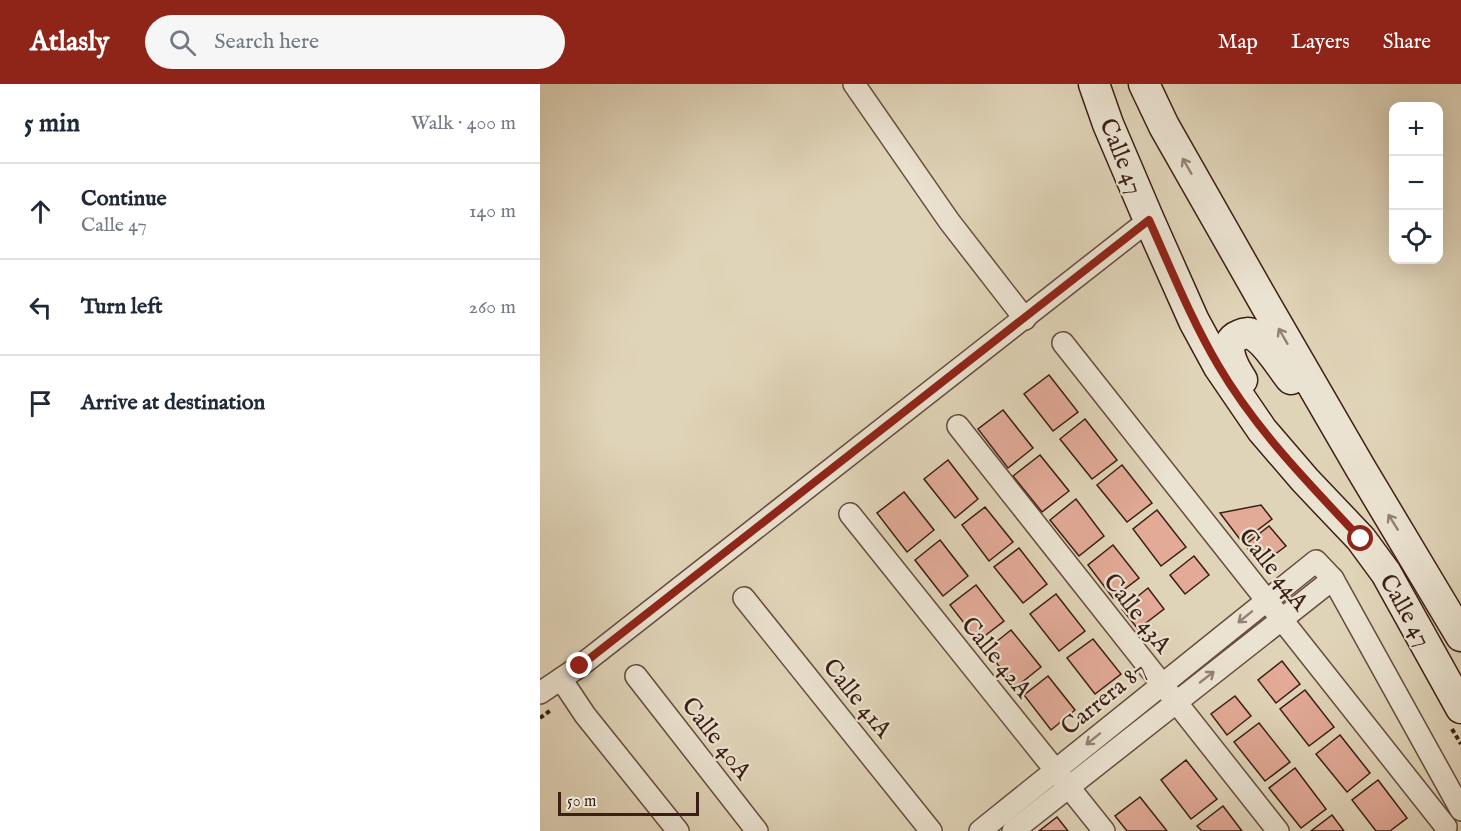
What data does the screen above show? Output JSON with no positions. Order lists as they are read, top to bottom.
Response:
{
  "streets": {
    "main road": ["Calle 47"],
    "street": [
      "Calle 44A",
      "Calle 43A",
      "Calle 42A",
      "Calle 41A",
      "Carrera 87",
      "Calle 40A"
    ]
  },
  "crossings": [
    ["Calle 44A", "Carrera 87"],
    ["Calle 43A", "Carrera 87"],
    ["Calle 42A", "Carrera 87"]
  ],
  "scale_bar": "50 m",
  "page": {
    "header": "Atlasly",
    "search": "Search here",
    "nav": ["Map", "Layers", "Share"],
    "heading": ["5 min", "Walk · 400 m"],
    "map_buttons": ["+", "−"],
    "list": [
      ["Continue", "Calle 47", "140 m"],
      ["Turn left", "260 m"],
      "Arrive at destination"
    ],
    "scale": "50 m"
  }
}
